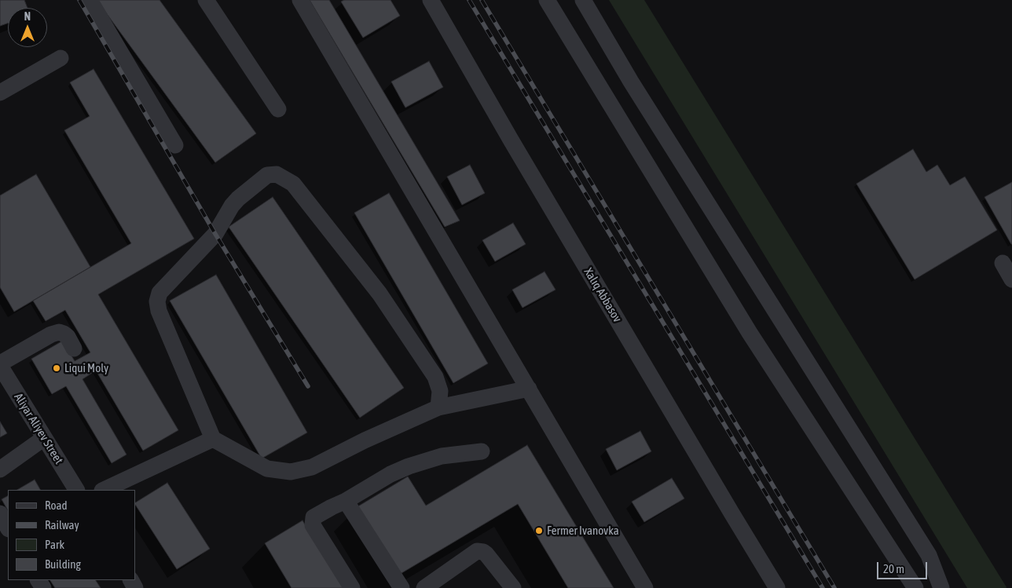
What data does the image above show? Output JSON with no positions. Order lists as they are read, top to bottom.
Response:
{
  "streets": {
    "street": ["Xalıq Abbasov", "Aliyar Aliyev Street"]
  },
  "places": ["Liqui Moly", "Fermer Ivanovka"],
  "legend": [
    "Road",
    "Railway",
    "Park",
    "Building"
  ],
  "scale_bar": "20 m",
  "north": "top"
}
